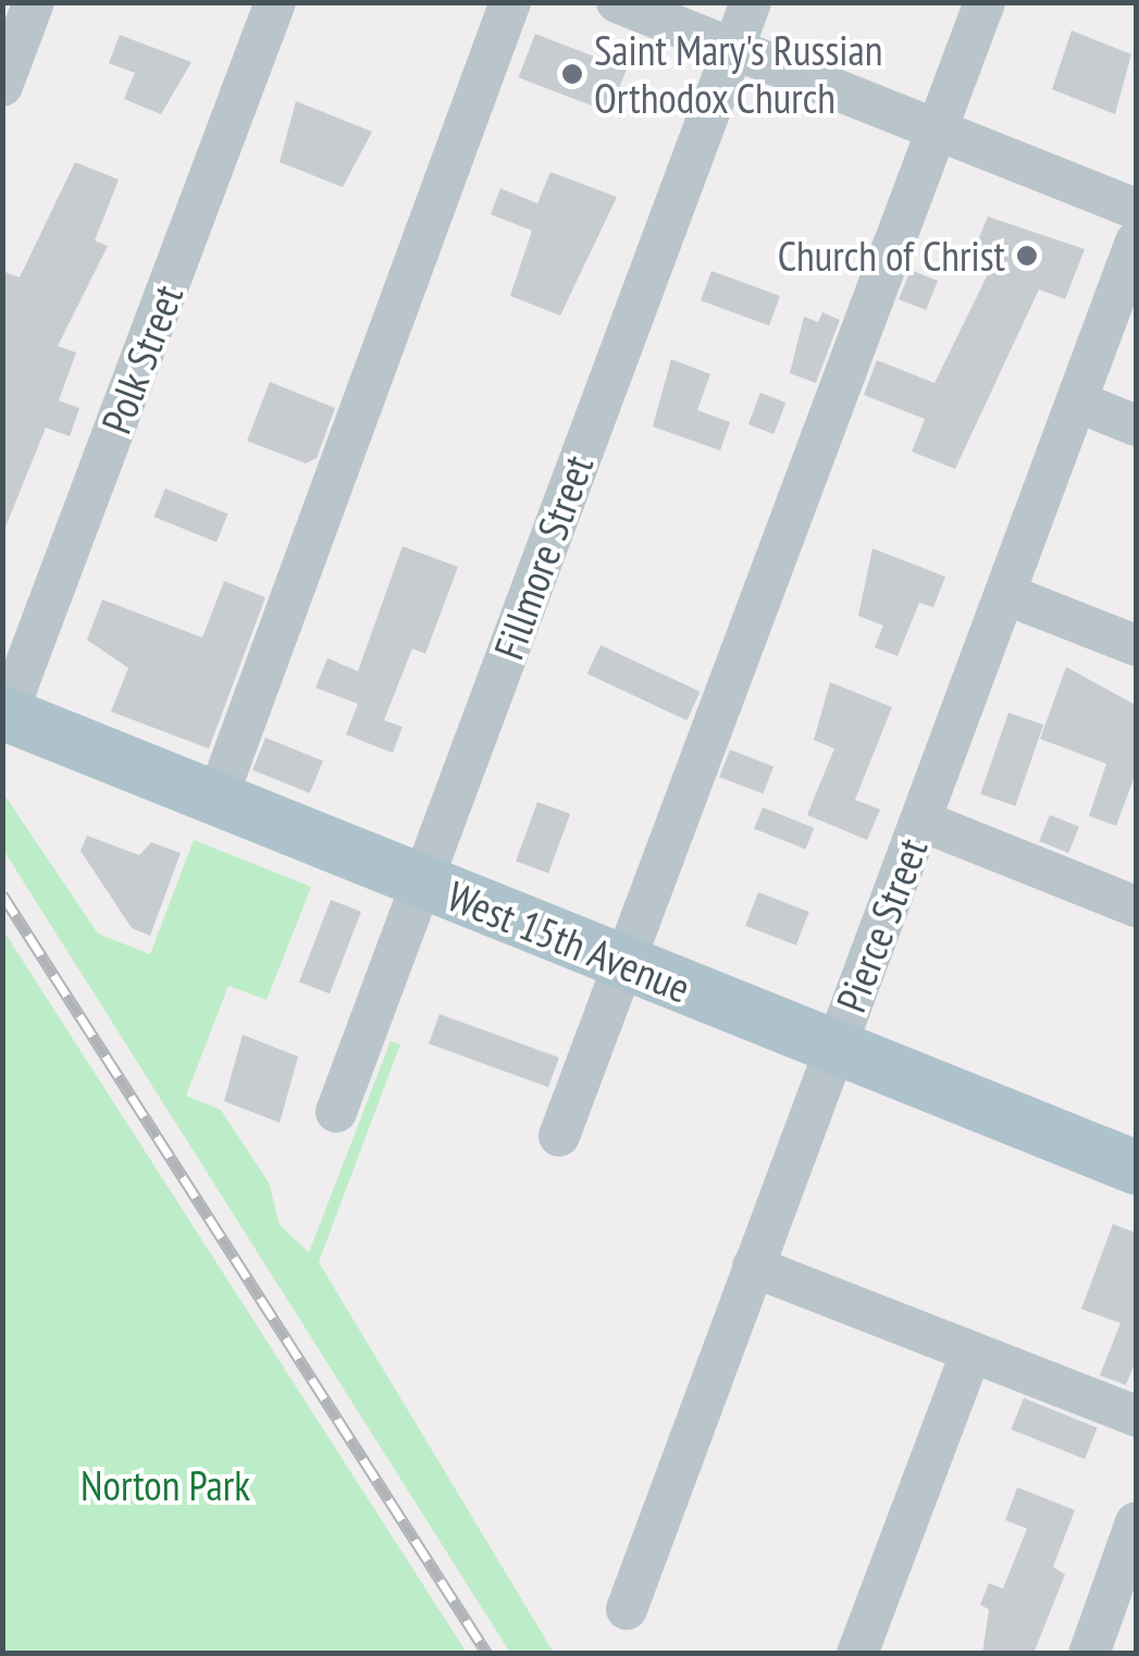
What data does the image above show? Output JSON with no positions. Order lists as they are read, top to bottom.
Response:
{
  "streets": {
    "main road": ["West 15th Avenue"],
    "street": ["Polk Street", "Fillmore Street", "Pierce Street"]
  },
  "crossings": [
    ["Polk Street", "West 15th Avenue"],
    ["Fillmore Street", "West 15th Avenue"],
    ["Pierce Street", "West 15th Avenue"]
  ],
  "parks": ["Norton Park"],
  "places": ["Saint Mary's Russian Orthodox Church", "Church of Christ"]
}
